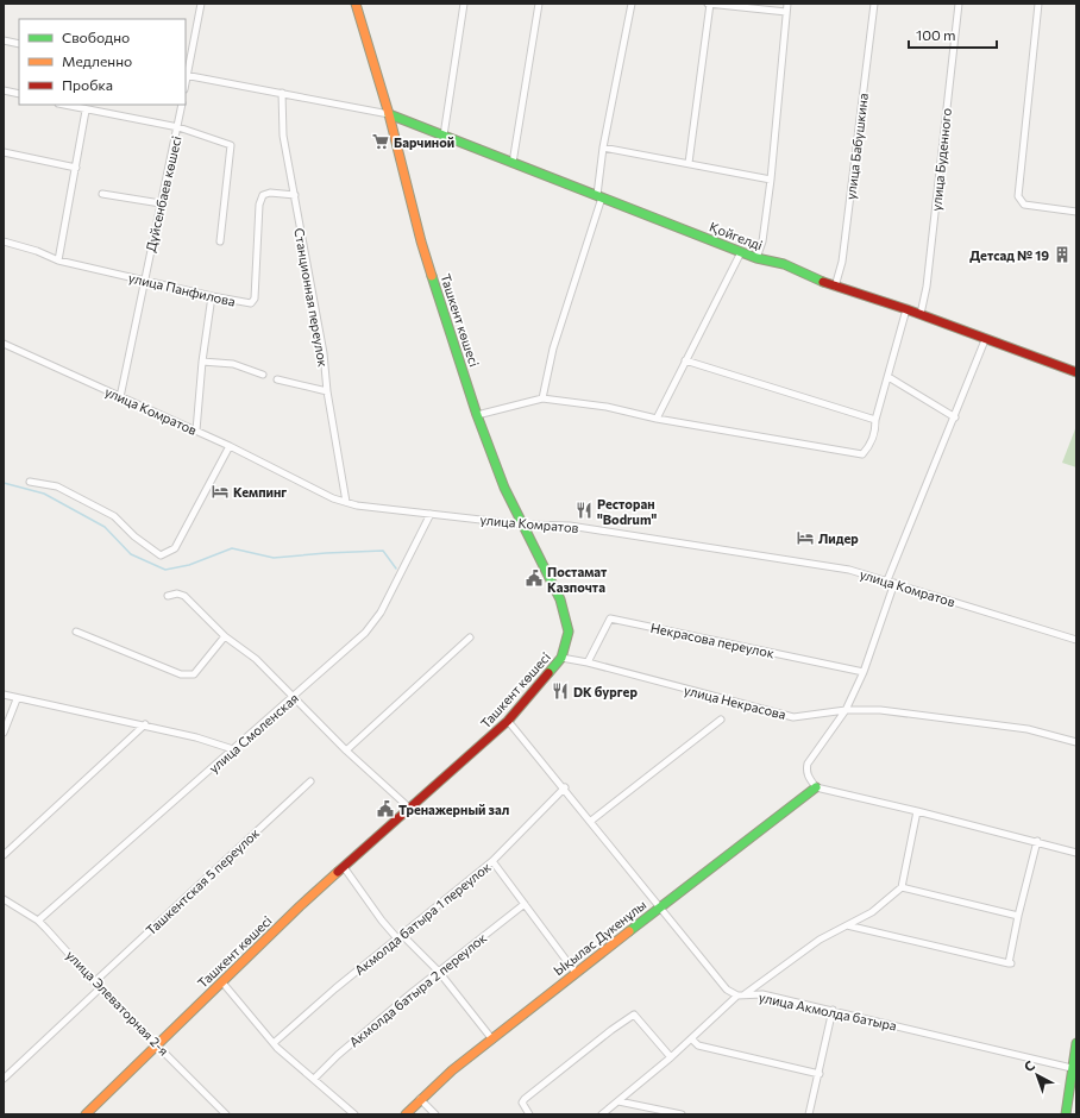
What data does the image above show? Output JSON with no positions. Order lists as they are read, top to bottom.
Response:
{
  "streets": {
    "main road": ["Қойгелді", "Ташкент көшесі", "Ықылас Дүкенұлы"],
    "street": [
      "улица Бабушкина",
      "улица Буденного",
      "Дүйсенбаев көшесі",
      "улица Панфилова",
      "Станционная переулок",
      "улица Комратов",
      "Некрасова переулок",
      "улица Некрасова",
      "улица Смоленская",
      "Ташкентская 5 переулок",
      "Акмолда батыра 1 переулок",
      "Акмолда батыра 2 переулок",
      "улица Элеваторная 2-я",
      "улица Акмолда батыра"
    ]
  },
  "crossings": [
    ["улица Бабушкина", "Қойгелді"],
    ["улица Буденного", "Қойгелді"],
    ["Дүйсенбаев көшесі", "улица Панфилова"],
    ["Дүйсенбаев көшесі", "улица Комратов"],
    ["Қойгелді", "Ташкент көшесі"],
    ["улица Панфилова", "Станционная переулок"],
    ["Станционная переулок", "улица Комратов"],
    ["Ташкент көшесі", "улица Комратов"],
    ["Ташкент көшесі", "улица Некрасова"],
    ["Ташкент көшесі", "улица Элеваторная 2-я"],
    ["улица Комратов", "улица Смоленская"],
    ["Некрасова переулок", "улица Некрасова"],
    ["улица Смоленская", "улица Элеваторная 2-я"],
    ["Ташкентская 5 переулок", "улица Элеваторная 2-я"]
  ],
  "places": {
    "supermarket": ["Барчиной"],
    "building": ["Детсад № 19"],
    "hotel": ["Кемпинг", "Лидер"],
    "restaurant": ["Ресторан \"Bodrum\"", "DK бургер"],
    "public building": ["Постамат Казпочта", "Тренажерный зал"]
  },
  "legend": ["Свободно", "Медленно", "Пробка"],
  "scale_bar": "100 m",
  "north": "top left"
}
